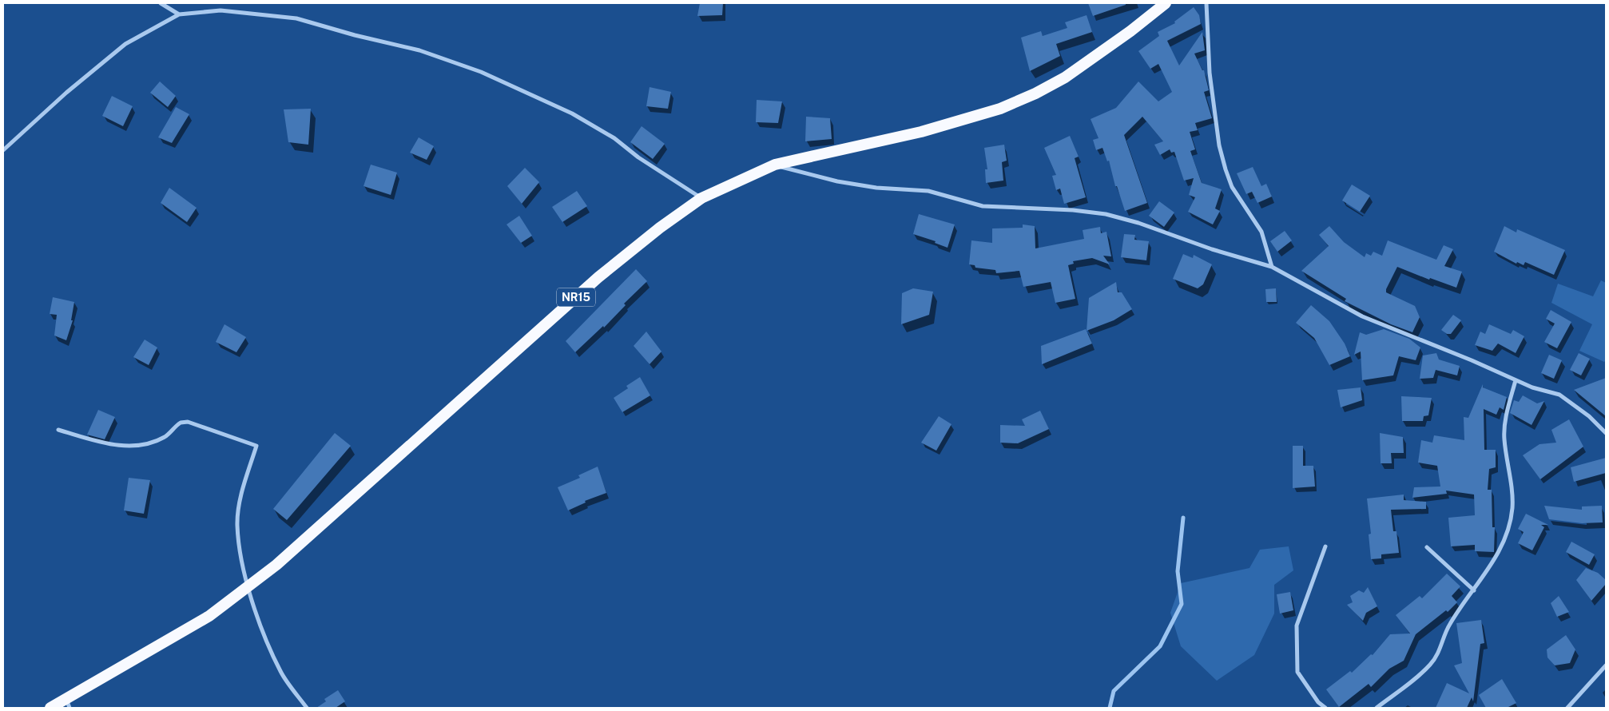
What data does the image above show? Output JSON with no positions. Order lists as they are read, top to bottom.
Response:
{
  "streets": {
    "highway": ["NR15"]
  }
}
